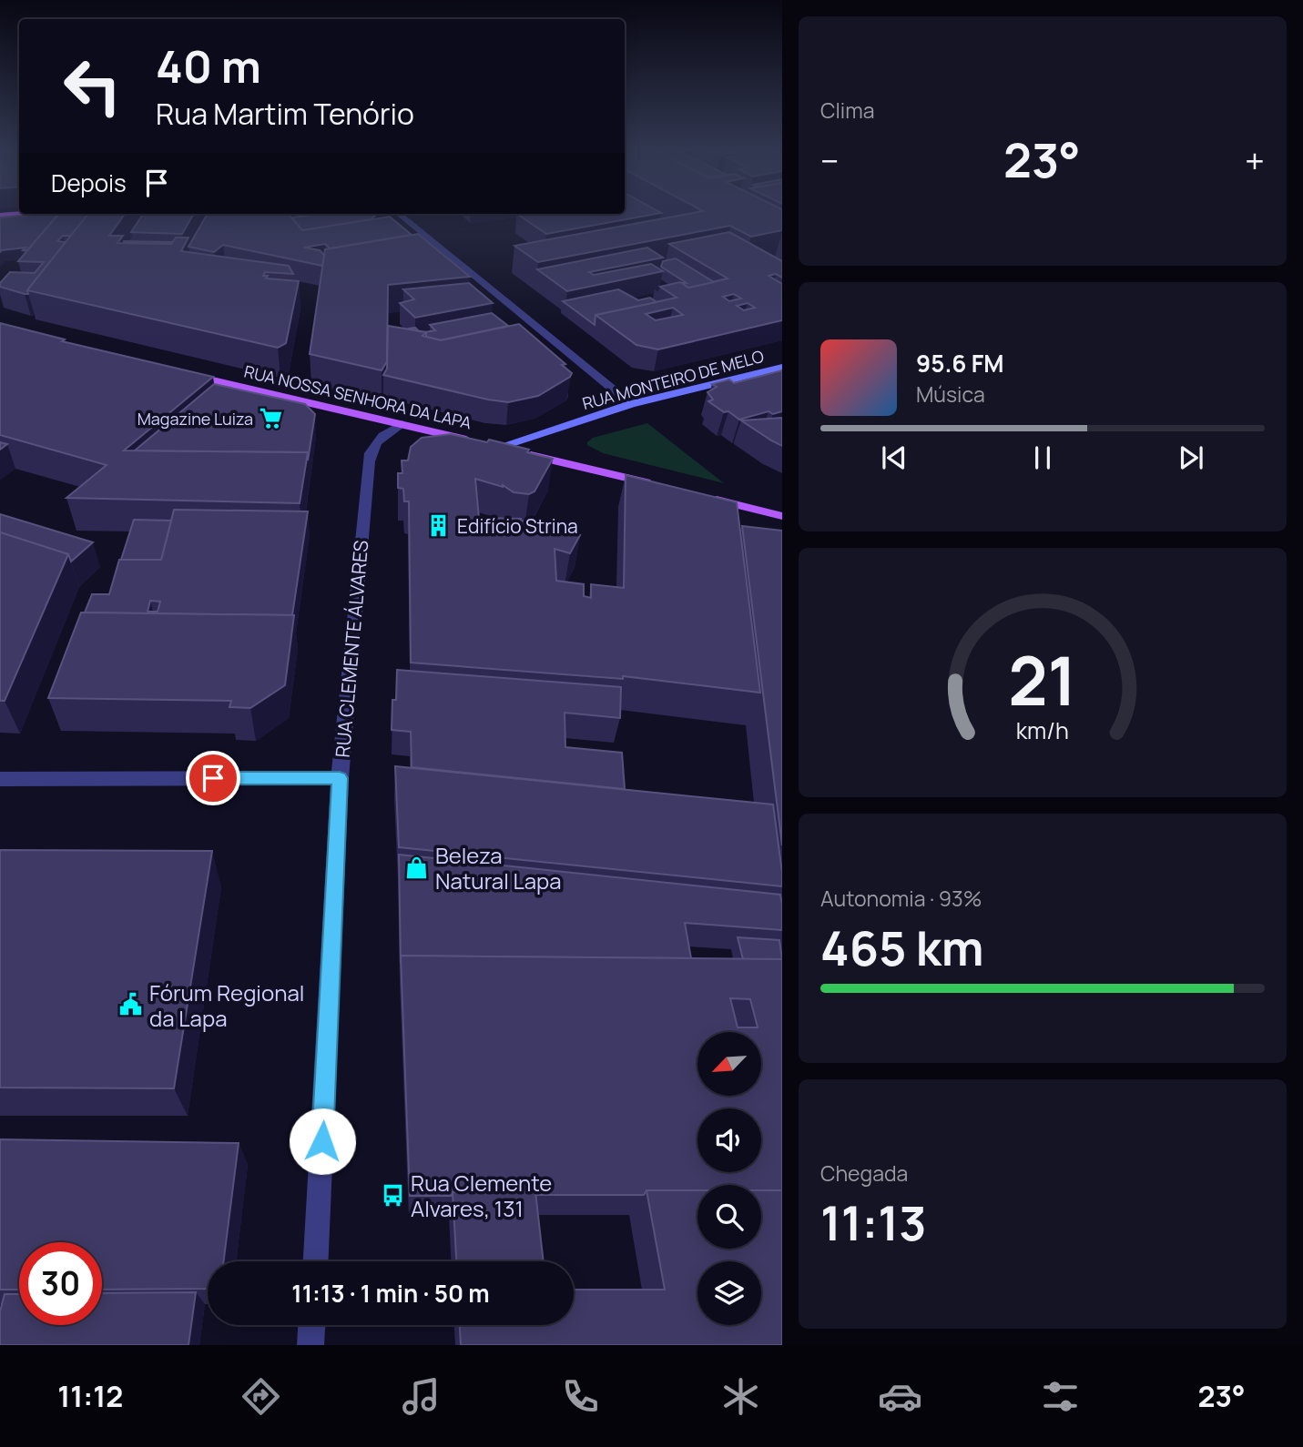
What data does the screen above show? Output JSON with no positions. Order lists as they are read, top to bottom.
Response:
{
  "streets": {
    "main road": ["RUA NOSSA SENHORA DA LAPA"],
    "street": ["RUA MONTEIRO DE MELO", "RUA CLEMENTE ÁLVARES"]
  },
  "crossings": [
    ["RUA MONTEIRO DE MELO", "RUA NOSSA SENHORA DA LAPA"],
    ["RUA NOSSA SENHORA DA LAPA", "RUA CLEMENTE ÁLVARES"]
  ],
  "places": {
    "supermarket": ["Magazine Luiza"],
    "building": ["Edifício Strina"],
    "shop": ["Beleza Natural Lapa"],
    "public building": ["Fórum Regional da Lapa"],
    "bus stop": ["Rua Clemente Alvares, 131"]
  },
  "north": "bottom left",
  "page": {
    "tile": [
      "Clima",
      ["Autonomia · 93%", "465 km"],
      ["Chegada", "11:13"]
    ],
    "turn": ["40 m", "Rua Martim Tenório"],
    "heat": ["−", "23°", "+"],
    "then": "Depois",
    "song": ["95.6 FM", "Música"],
    "limit": "30",
    "trip": "11:13 · 1 min · 50 m",
    "tabs": ["11:12", "23°"],
    "gauge": ["21", "km/h"]
  }
}
